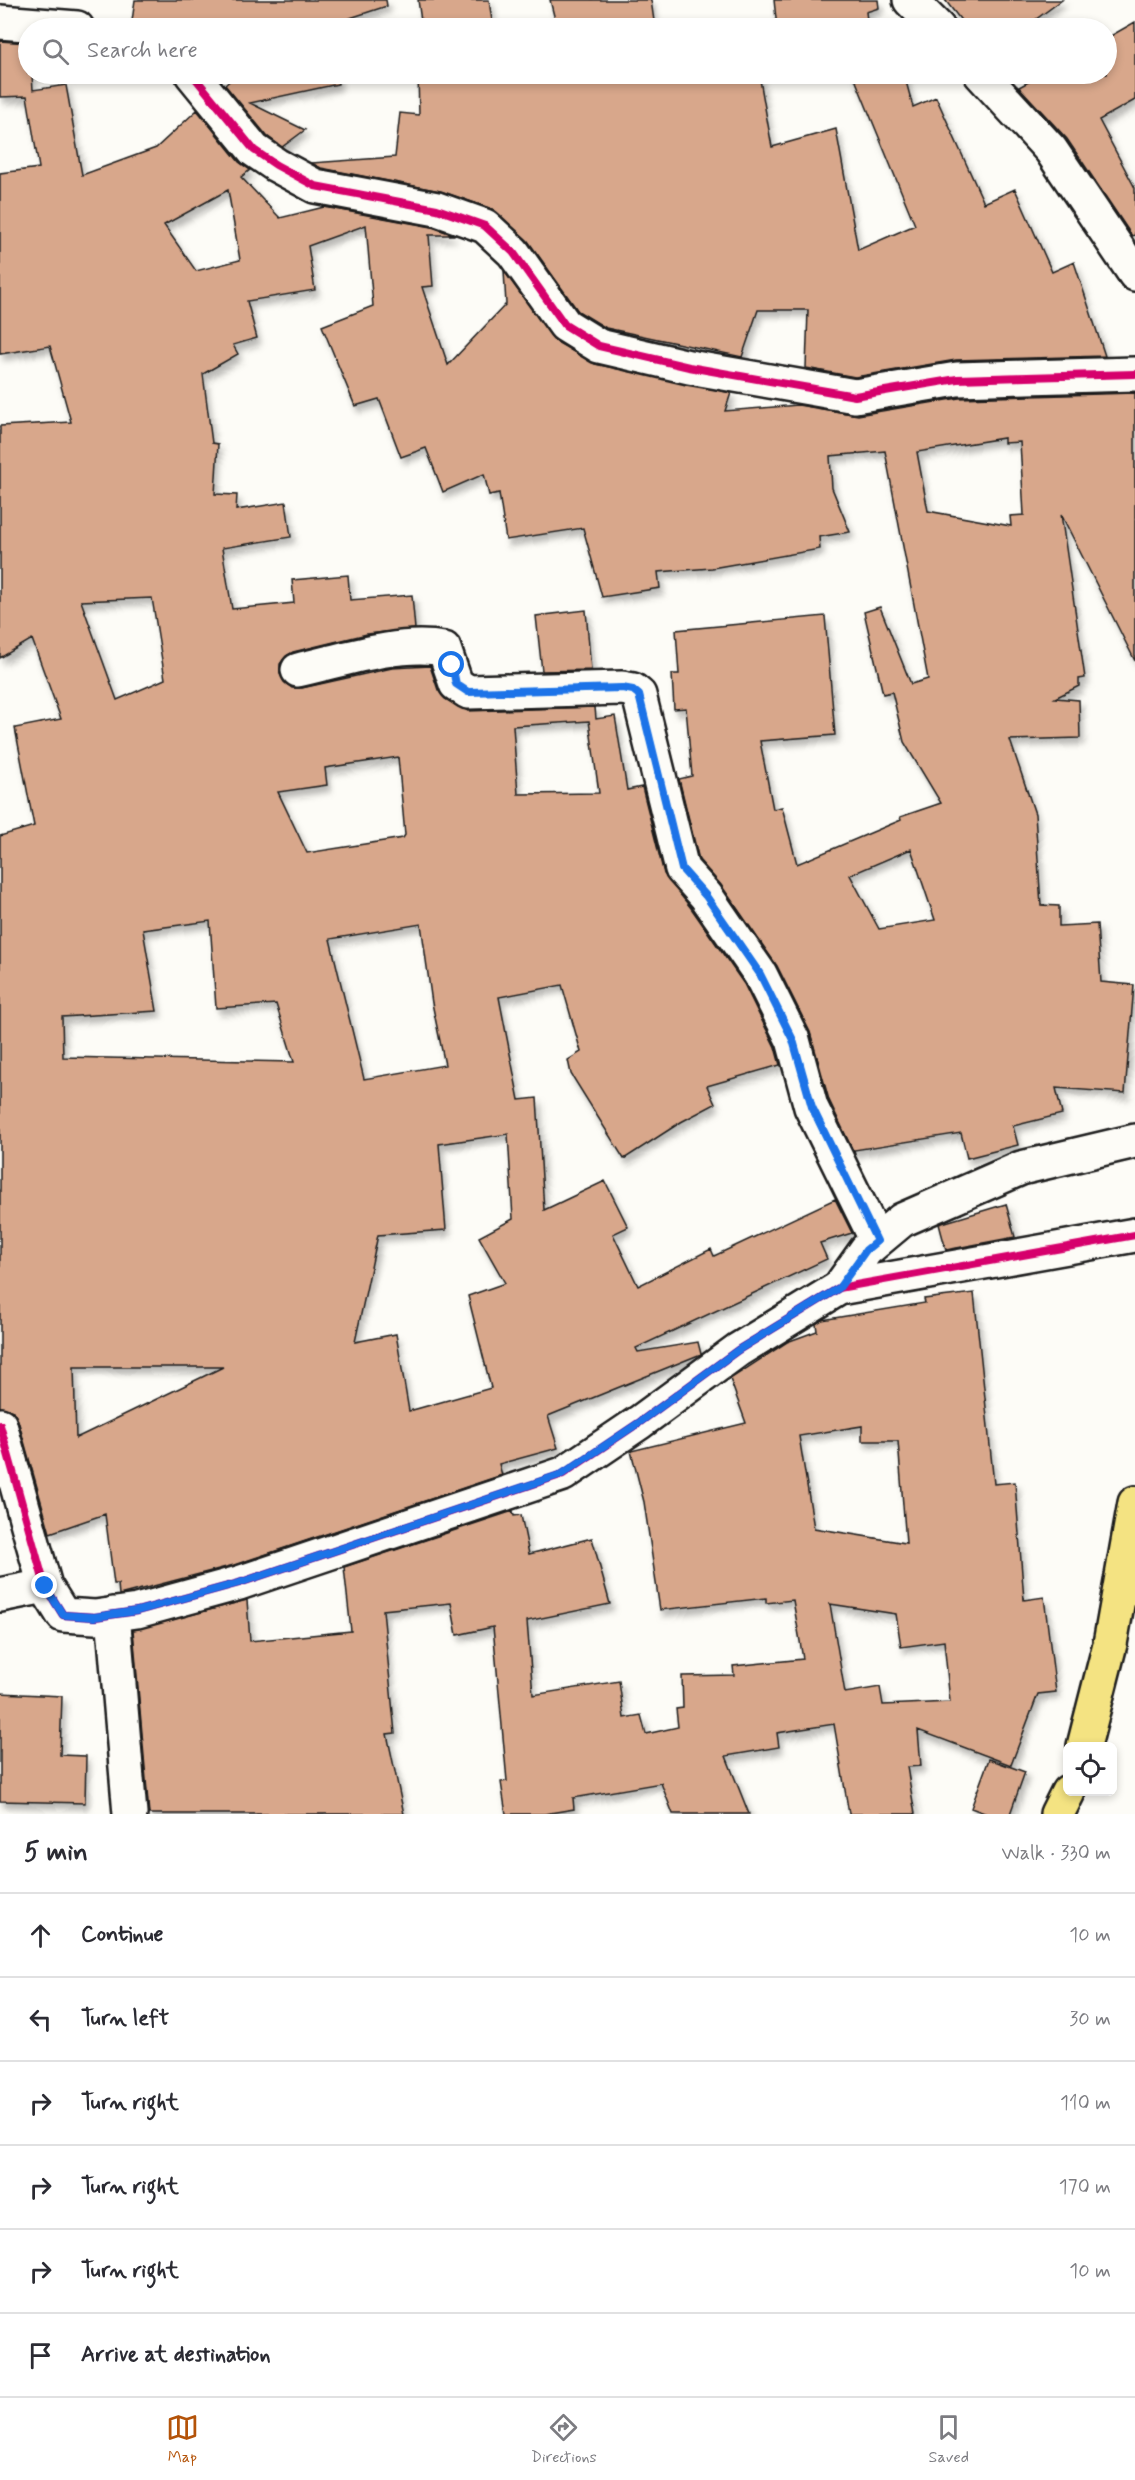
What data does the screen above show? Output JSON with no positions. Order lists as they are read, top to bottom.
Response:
{
  "page": {
    "search": "Search here",
    "heading": ["5 min", "Walk · 330 m"],
    "list": [
      ["Continue", "10 m"],
      ["Turn left", "30 m"],
      ["Turn right", "110 m"],
      ["Turn right", "170 m"],
      ["Turn right", "10 m"],
      "Arrive at destination"
    ],
    "nav": ["Map", "Directions", "Saved"]
  }
}
